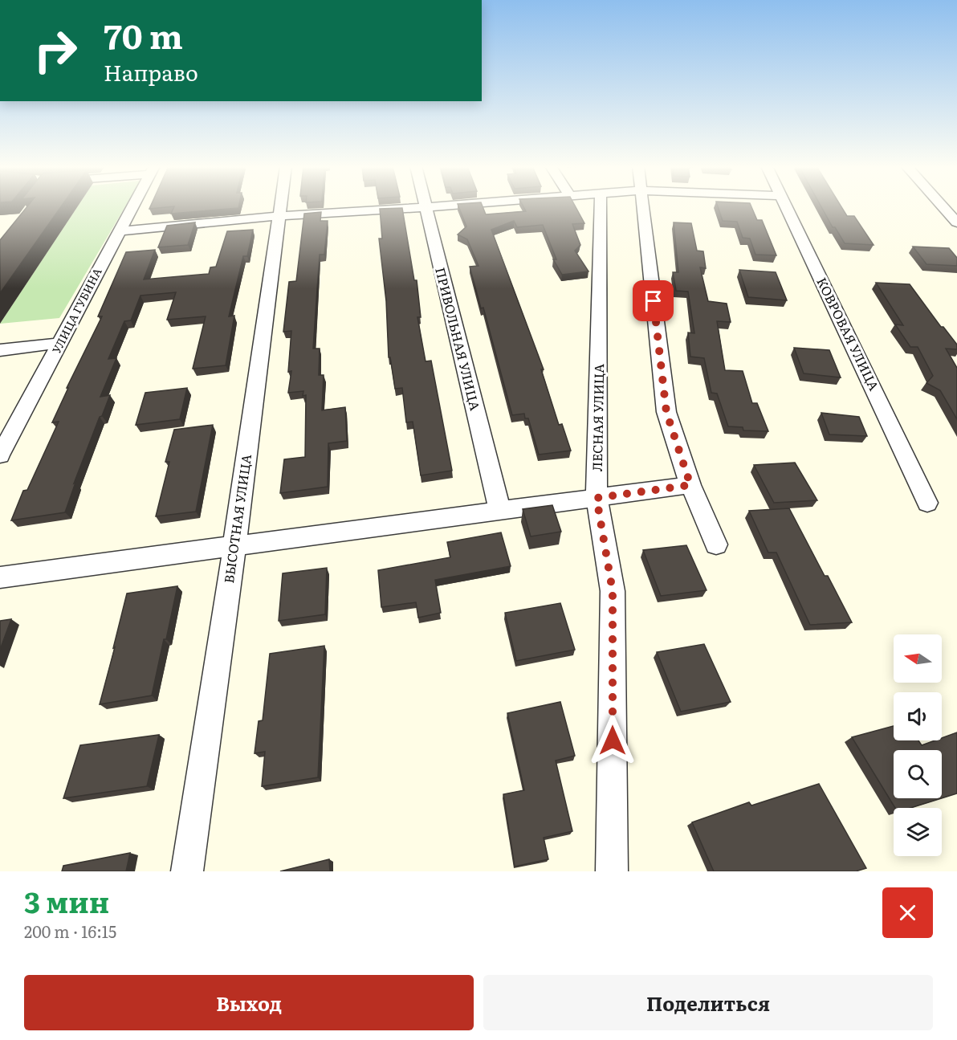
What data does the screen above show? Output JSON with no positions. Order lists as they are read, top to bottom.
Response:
{
  "streets": {
    "street": [
      "УЛИЦА ГУБИНА",
      "КОВРОВАЯ УЛИЦА",
      "ПРИВОЛЬНАЯ УЛИЦА",
      "ЛЕСНАЯ УЛИЦА",
      "ВЫСОТНАЯ УЛИЦА"
    ]
  },
  "north": "left",
  "page": {
    "turn": ["70 m", "Направо"],
    "heading": ["3 мин", "200 m · 16:15"],
    "buttons": ["Выход", "Поделиться"]
  }
}
